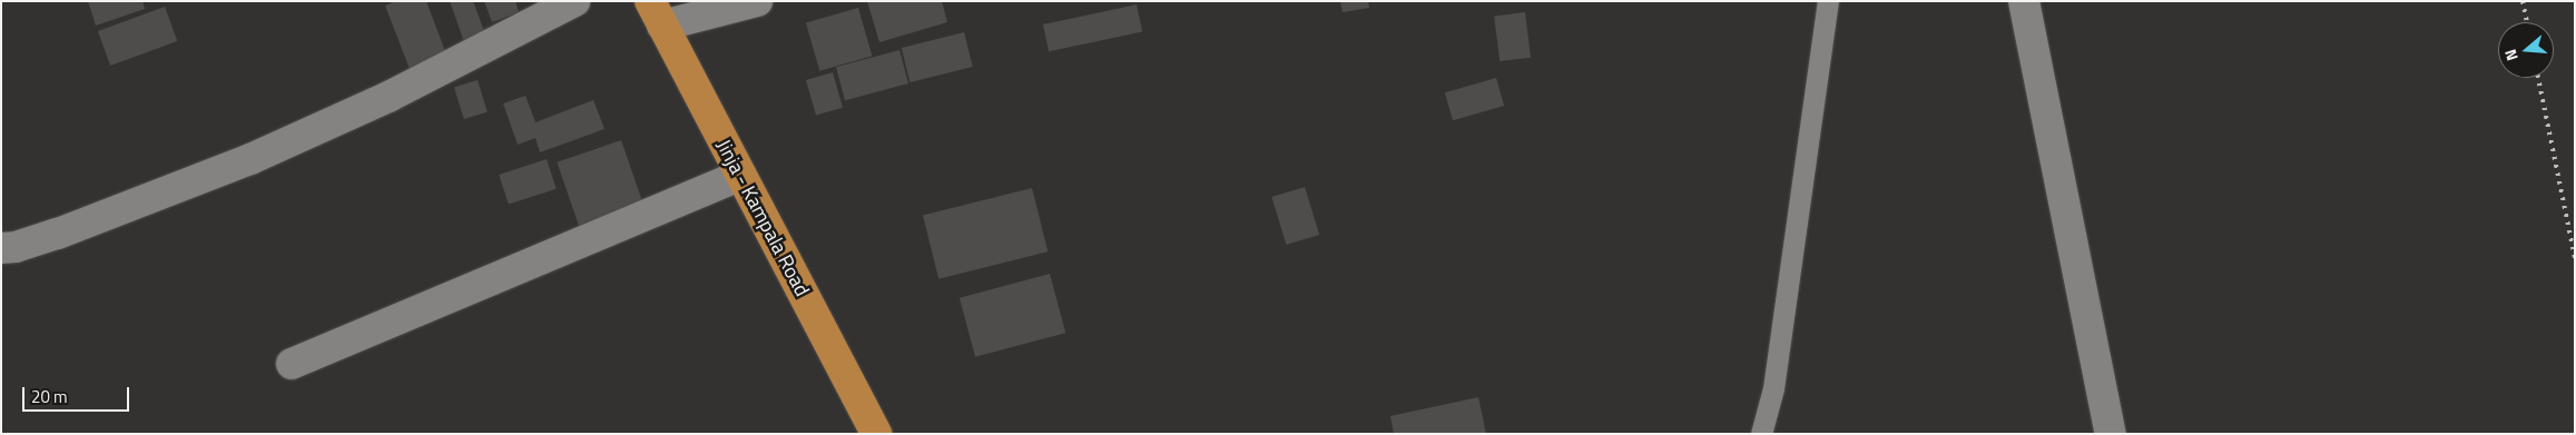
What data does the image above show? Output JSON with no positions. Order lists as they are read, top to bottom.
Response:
{
  "streets": {
    "highway": ["Jinja - Kampala Road"]
  },
  "scale_bar": "20 m",
  "north": "left"
}
